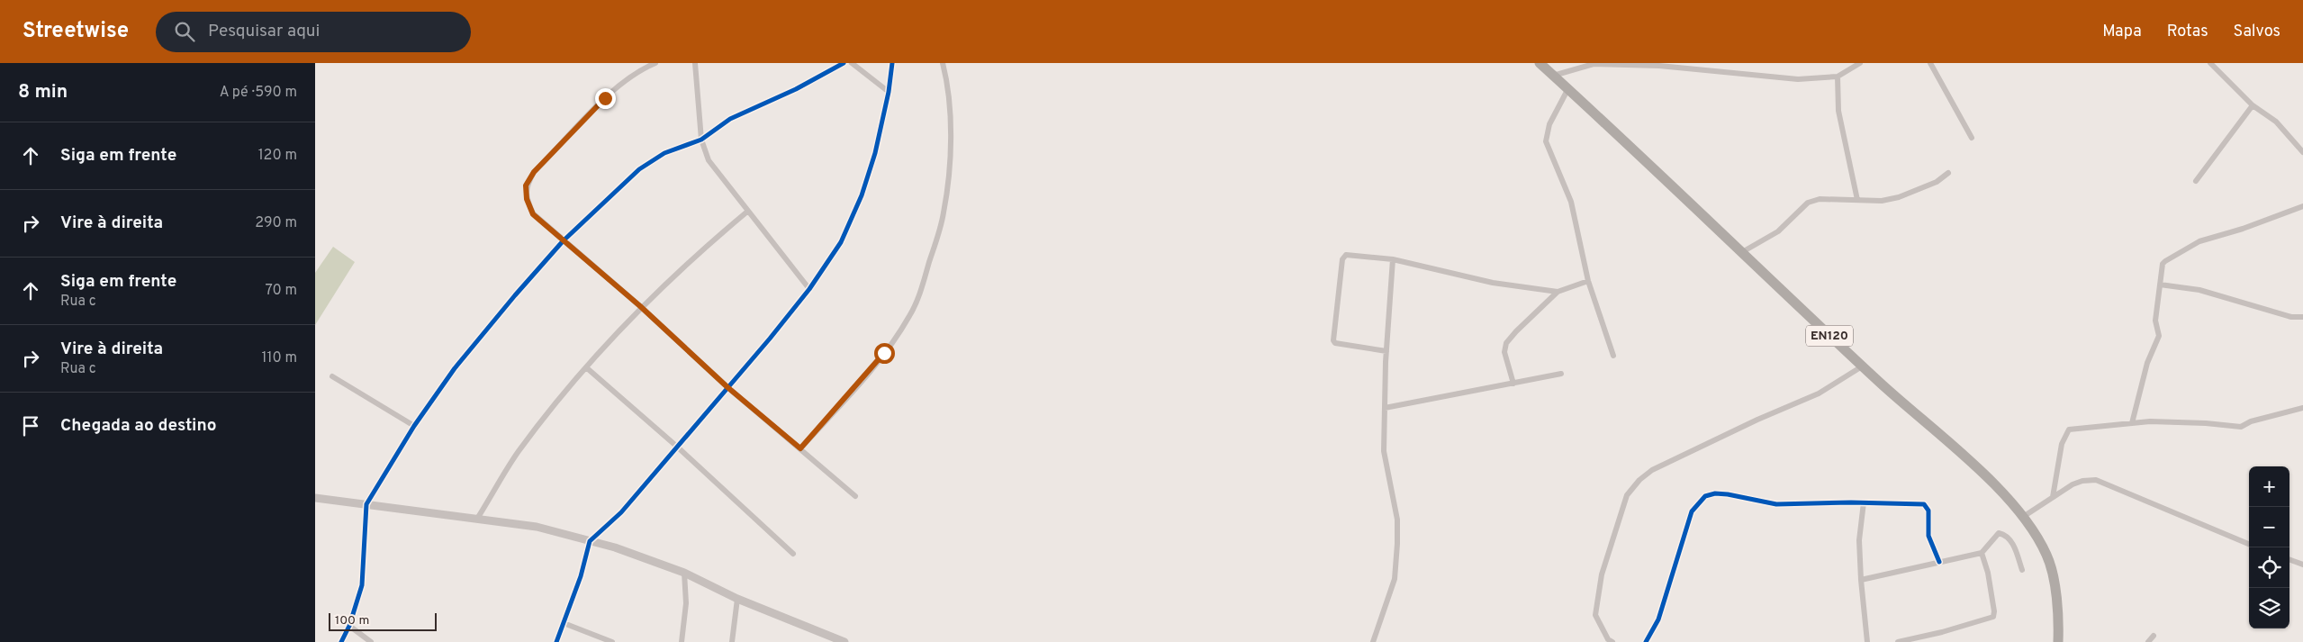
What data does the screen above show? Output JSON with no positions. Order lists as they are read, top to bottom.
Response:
{
  "streets": {
    "highway": ["EN120"]
  },
  "scale_bar": "100 m",
  "page": {
    "header": "Streetwise",
    "search": "Pesquisar aqui",
    "nav": ["Mapa", "Rotas", "Salvos"],
    "heading": ["8 min", "A pé · 590 m"],
    "list": [
      ["Siga em frente", "120 m"],
      ["Vire à direita", "290 m"],
      ["Siga em frente", "Rua c", "70 m"],
      ["Vire à direita", "Rua c", "110 m"],
      "Chegada ao destino"
    ],
    "map_buttons": ["+", "−"],
    "scale": "100 m"
  }
}
